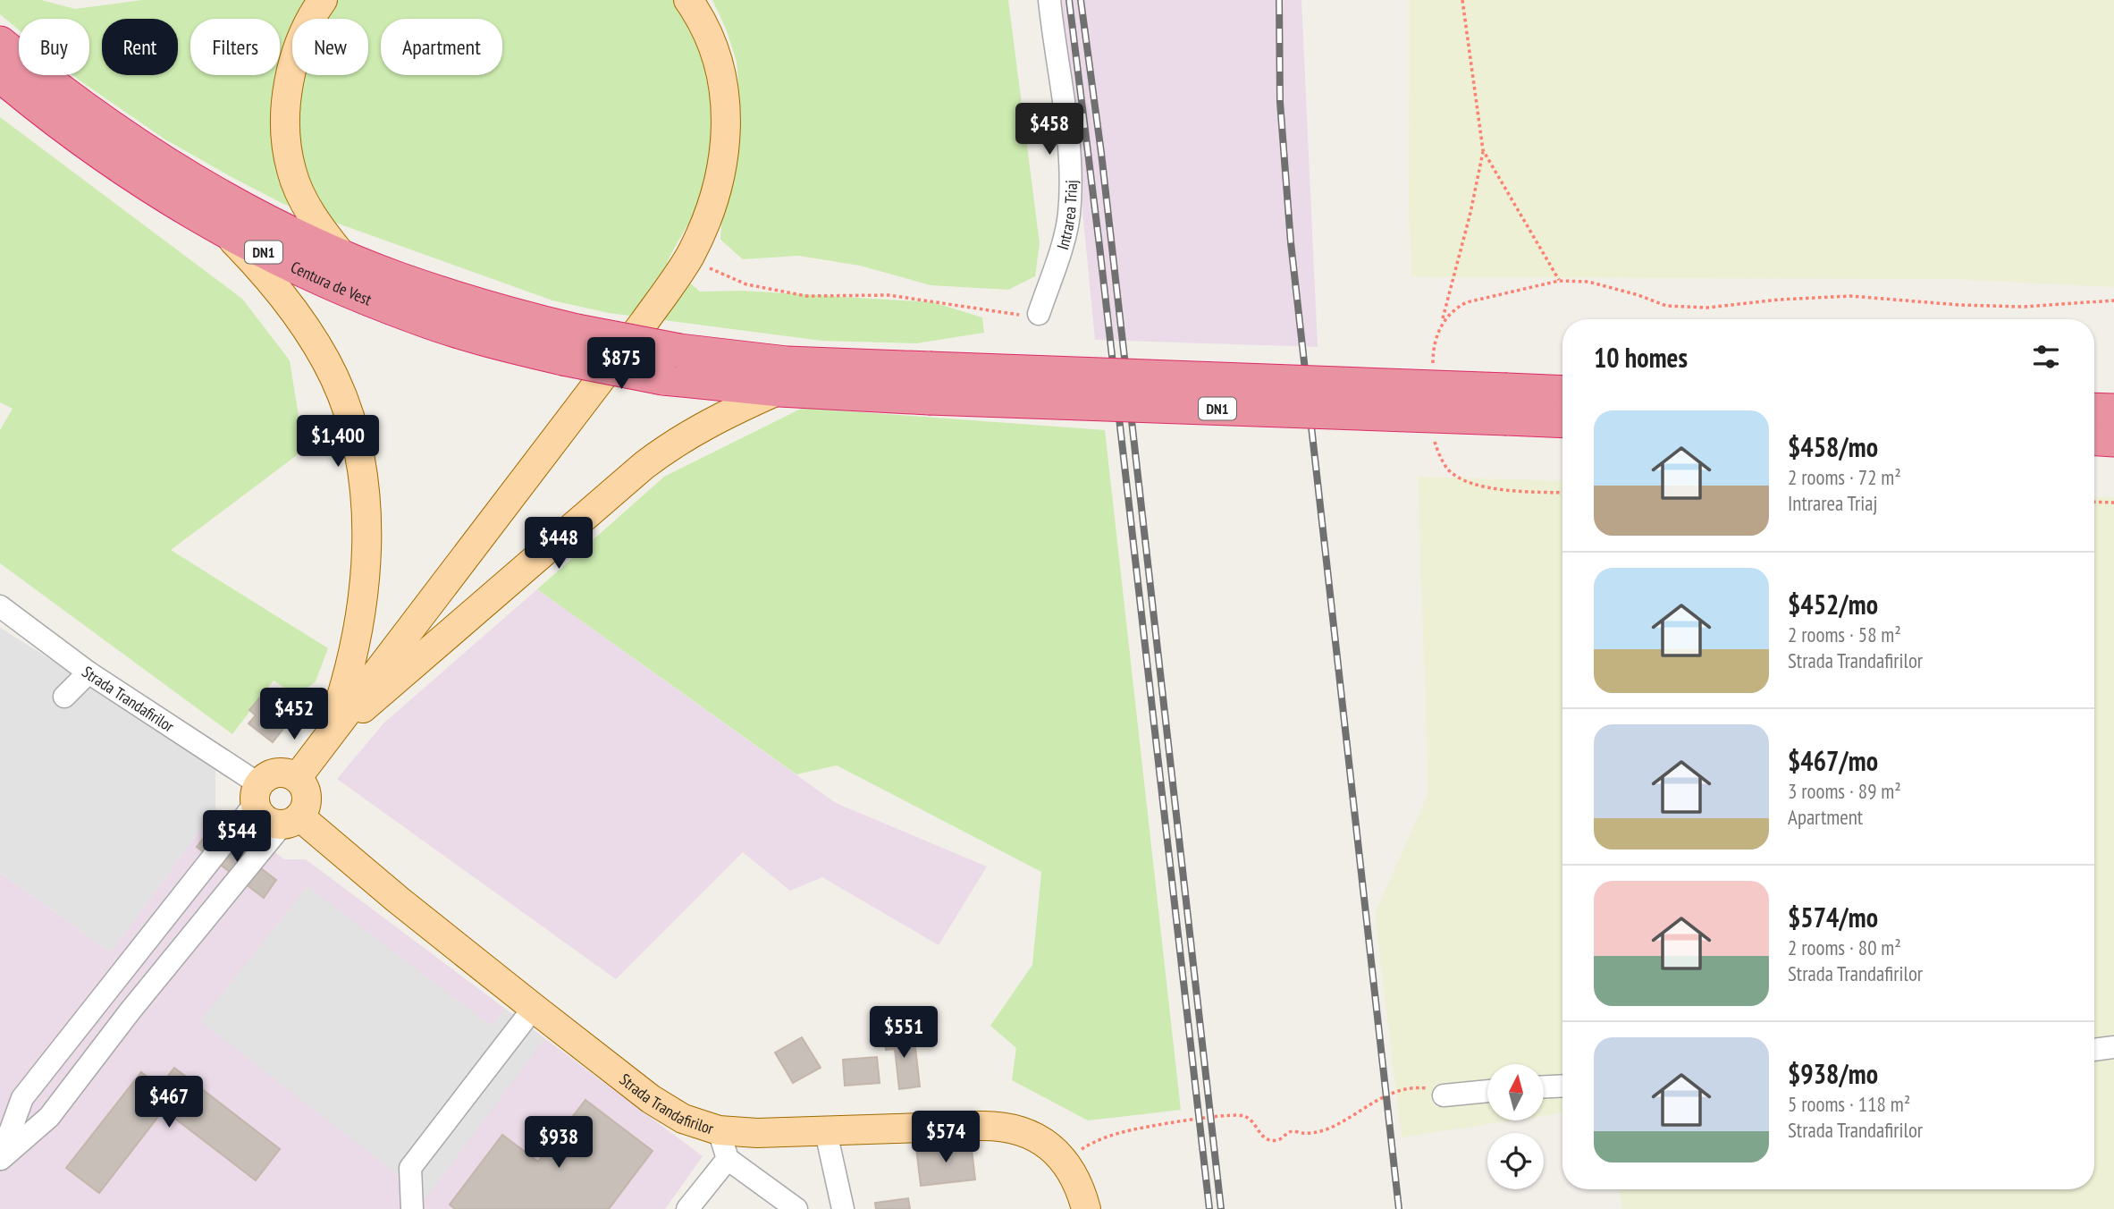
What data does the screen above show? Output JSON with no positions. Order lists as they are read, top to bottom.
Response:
{
  "streets": {
    "highway": ["DN1", "Centura de Vest"],
    "main road": ["Strada Trandafirilor"],
    "street": ["Intrarea Triaj"]
  },
  "crossings": [
    ["DN1", "Centura de Vest"]
  ],
  "north": "top",
  "page": {
    "chip": [
      "Buy",
      "Rent",
      "Filters",
      "New",
      "Apartment"
    ],
    "price": [
      "$458",
      "$875",
      "$1,400",
      "$448",
      "$452",
      "$544",
      "$551",
      "$467",
      "$574",
      "$938"
    ],
    "heading": "10 homes",
    "list": [
      {
        "name": "$458/mo",
        "note": "2 rooms · 72 m² · Intrarea Triaj"
      },
      {
        "name": "$452/mo",
        "note": "2 rooms · 58 m² · Strada Trandafirilor"
      },
      {
        "name": "$467/mo",
        "note": "3 rooms · 89 m² · Apartment"
      },
      {
        "name": "$574/mo",
        "note": "2 rooms · 80 m² · Strada Trandafirilor"
      },
      {
        "name": "$938/mo",
        "note": "5 rooms · 118 m² · Strada Trandafirilor"
      }
    ]
  }
}
